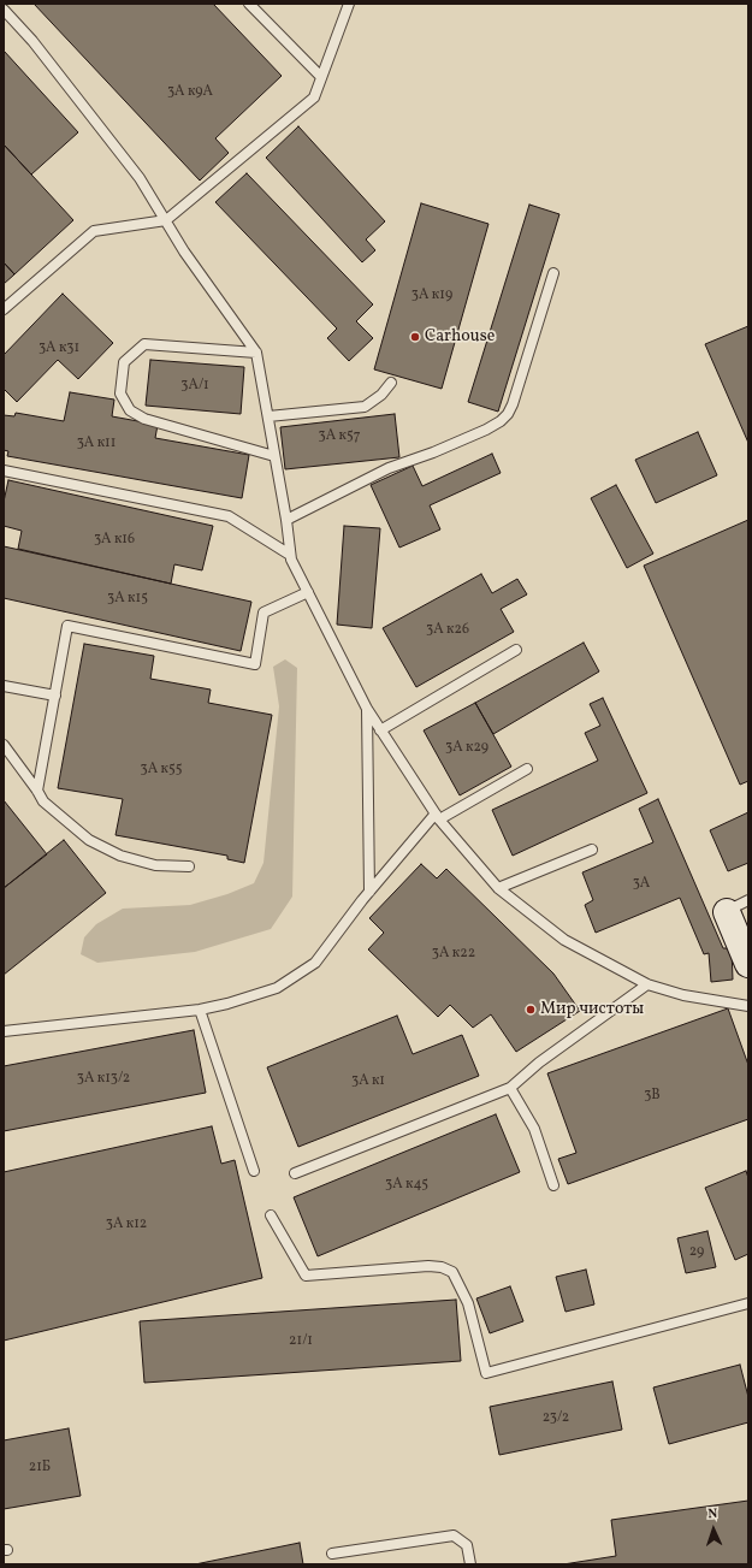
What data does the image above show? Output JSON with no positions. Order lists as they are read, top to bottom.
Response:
{
  "places": ["Carhouse", "Мир чистоты"],
  "house_numbers": [
    "3А к9А",
    "3А к19",
    "3А к31",
    "3А/1",
    "3А к57",
    "3А к11",
    "3А к16",
    "3А к15",
    "3А к26",
    "3А к29",
    "3А к55",
    "3А",
    "3А к22",
    "3А к13/2",
    "3А к1",
    "3В",
    "3А к45",
    "3А к12",
    "29",
    "21/1",
    "23/2",
    "21Б"
  ],
  "north": "top"
}
